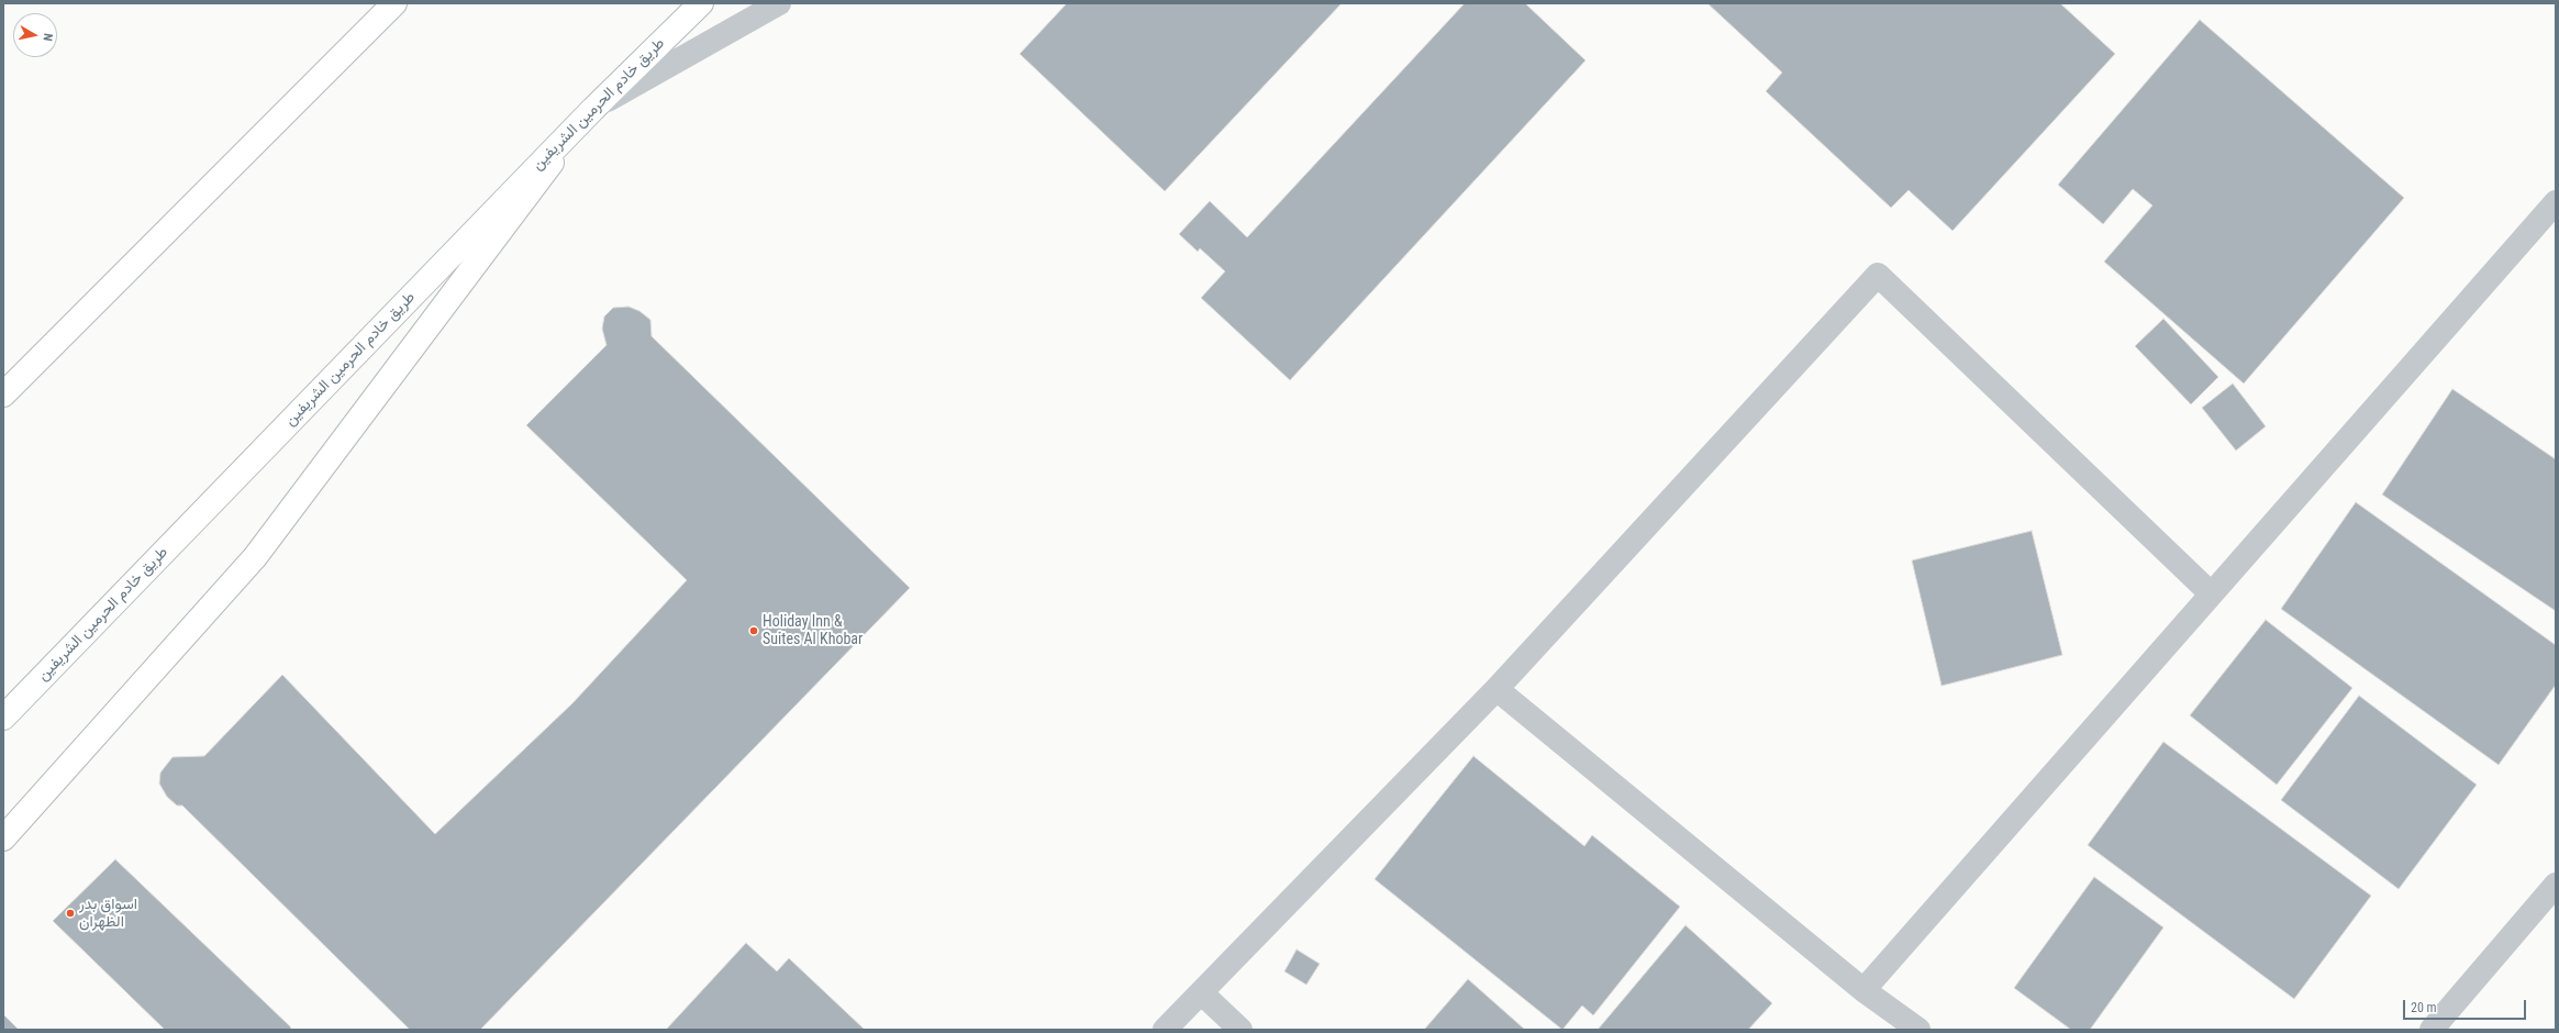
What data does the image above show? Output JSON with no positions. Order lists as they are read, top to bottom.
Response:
{
  "streets": {
    "main road": ["طريق خادم الحرمين الشريفين"]
  },
  "places": ["Holiday Inn & Suites Al Khobar", "اسواق بدر الظهران"],
  "scale_bar": "20 m",
  "north": "right"
}
